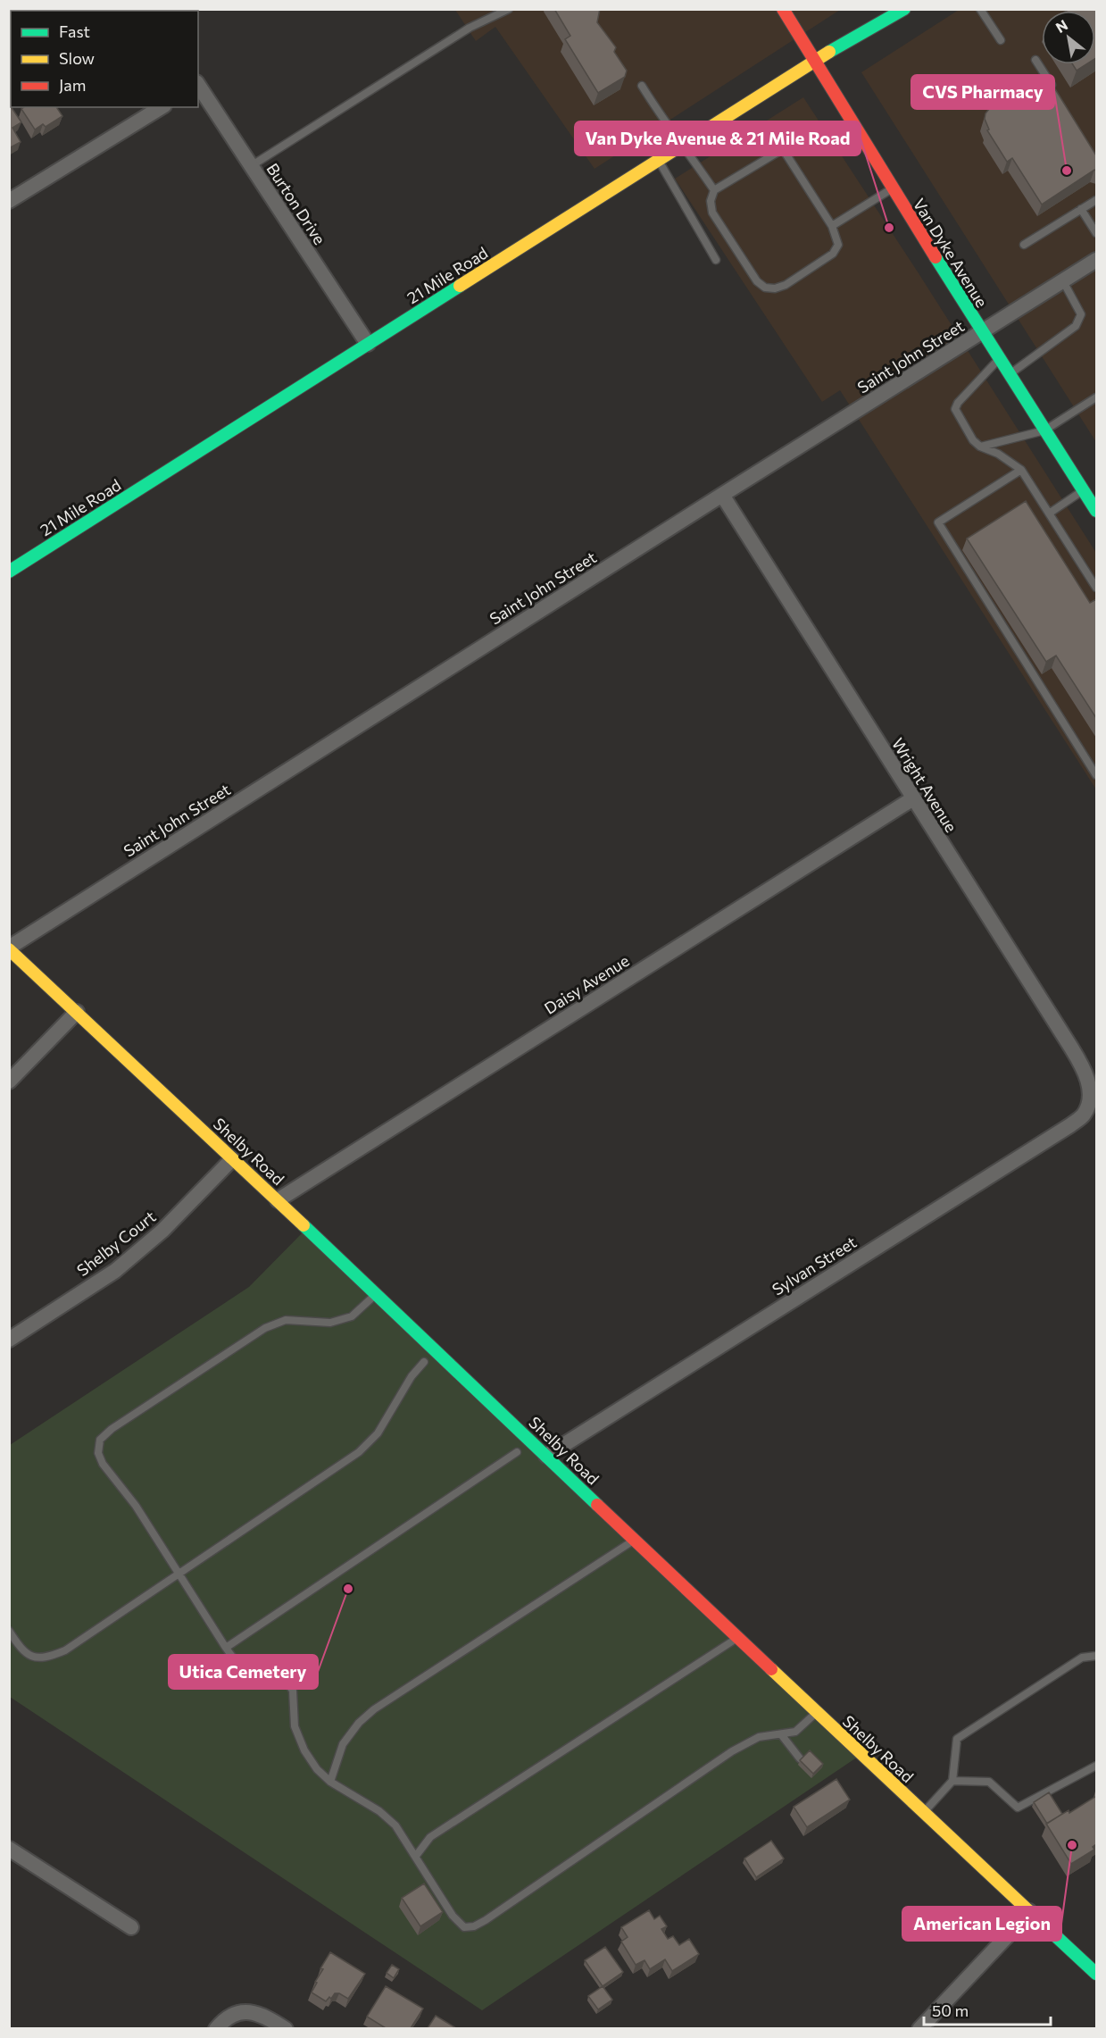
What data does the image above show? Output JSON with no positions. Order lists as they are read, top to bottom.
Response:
{
  "streets": {
    "street": [
      "Burton Drive",
      "Van Dyke Avenue",
      "21 Mile Road",
      "Saint John Street",
      "Wright Avenue",
      "Daisy Avenue",
      "Shelby Road",
      "Shelby Court",
      "Sylvan Street"
    ]
  },
  "crossings": [
    ["Burton Drive", "21 Mile Road"],
    ["Van Dyke Avenue", "21 Mile Road"],
    ["Van Dyke Avenue", "Saint John Street"],
    ["Saint John Street", "Wright Avenue"],
    ["Saint John Street", "Shelby Road"],
    ["Wright Avenue", "Daisy Avenue"],
    ["Wright Avenue", "Sylvan Street"],
    ["Daisy Avenue", "Shelby Road"],
    ["Shelby Road", "Shelby Court"],
    ["Shelby Road", "Sylvan Street"]
  ],
  "places": [
    "CVS Pharmacy",
    "Van Dyke Avenue & 21 Mile Road",
    "Utica Cemetery",
    "American Legion"
  ],
  "legend": ["Fast", "Slow", "Jam"],
  "scale_bar": "50 m",
  "north": "top left"
}
